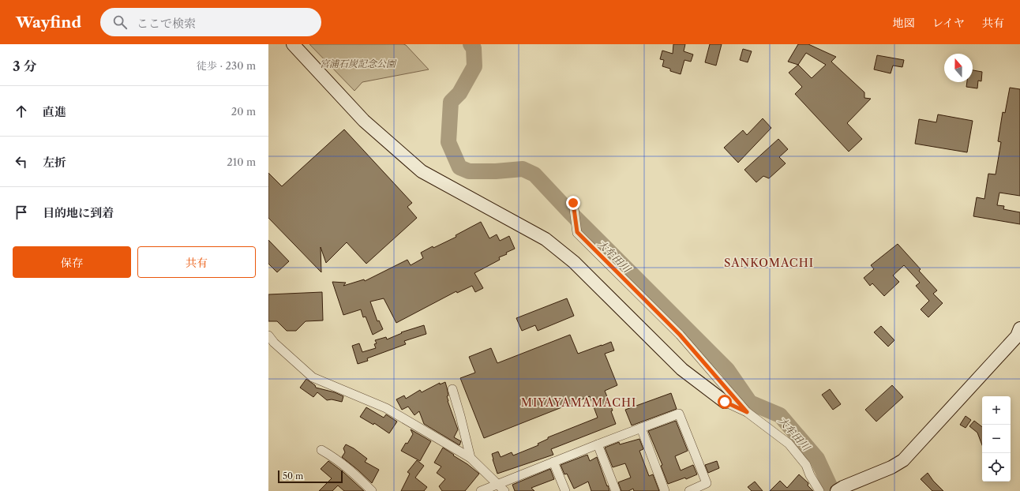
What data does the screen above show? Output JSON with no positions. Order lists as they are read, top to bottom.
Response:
{
  "districts": ["SANKOMACHI", "MIYAYAMAMACHI"],
  "water": ["大牟田川"],
  "parks": ["宮浦石炭記念公園"],
  "scale_bar": "50 m",
  "north": "top",
  "page": {
    "header": "Wayfind",
    "search": "ここで検索",
    "nav": ["地図", "レイヤ", "共有"],
    "heading": ["3 分", "徒歩 · 230 m"],
    "list": [
      ["直進", "20 m"],
      ["左折", "210 m"],
      "目的地に到着"
    ],
    "buttons": ["保存", "共有"],
    "map_buttons": ["+", "−"],
    "scale": "50 m"
  }
}
